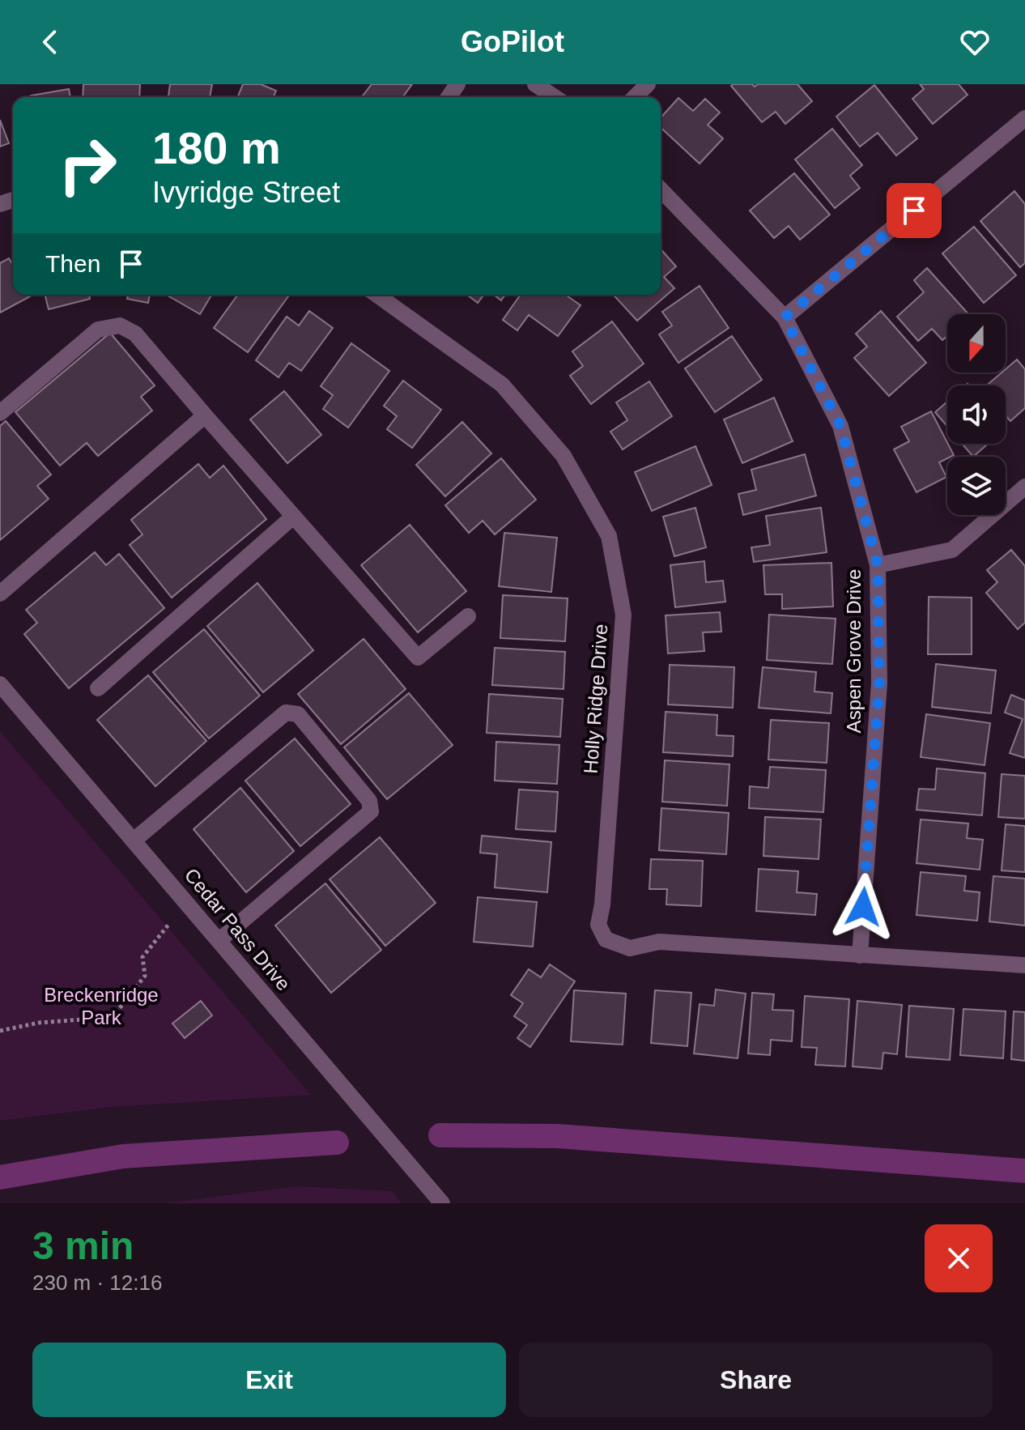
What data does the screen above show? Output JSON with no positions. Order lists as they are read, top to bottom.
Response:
{
  "streets": {
    "street": ["Aspen Grove Drive", "Holly Ridge Drive", "Cedar Pass Drive"]
  },
  "crossings": [
    ["Aspen Grove Drive", "Holly Ridge Drive"]
  ],
  "parks": ["Breckenridge Park"],
  "north": "bottom",
  "page": {
    "header": "GoPilot",
    "turn": ["180 m", "Ivyridge Street"],
    "then": "Then",
    "heading": ["3 min", "230 m · 12:16"],
    "buttons": ["Exit", "Share"]
  }
}
